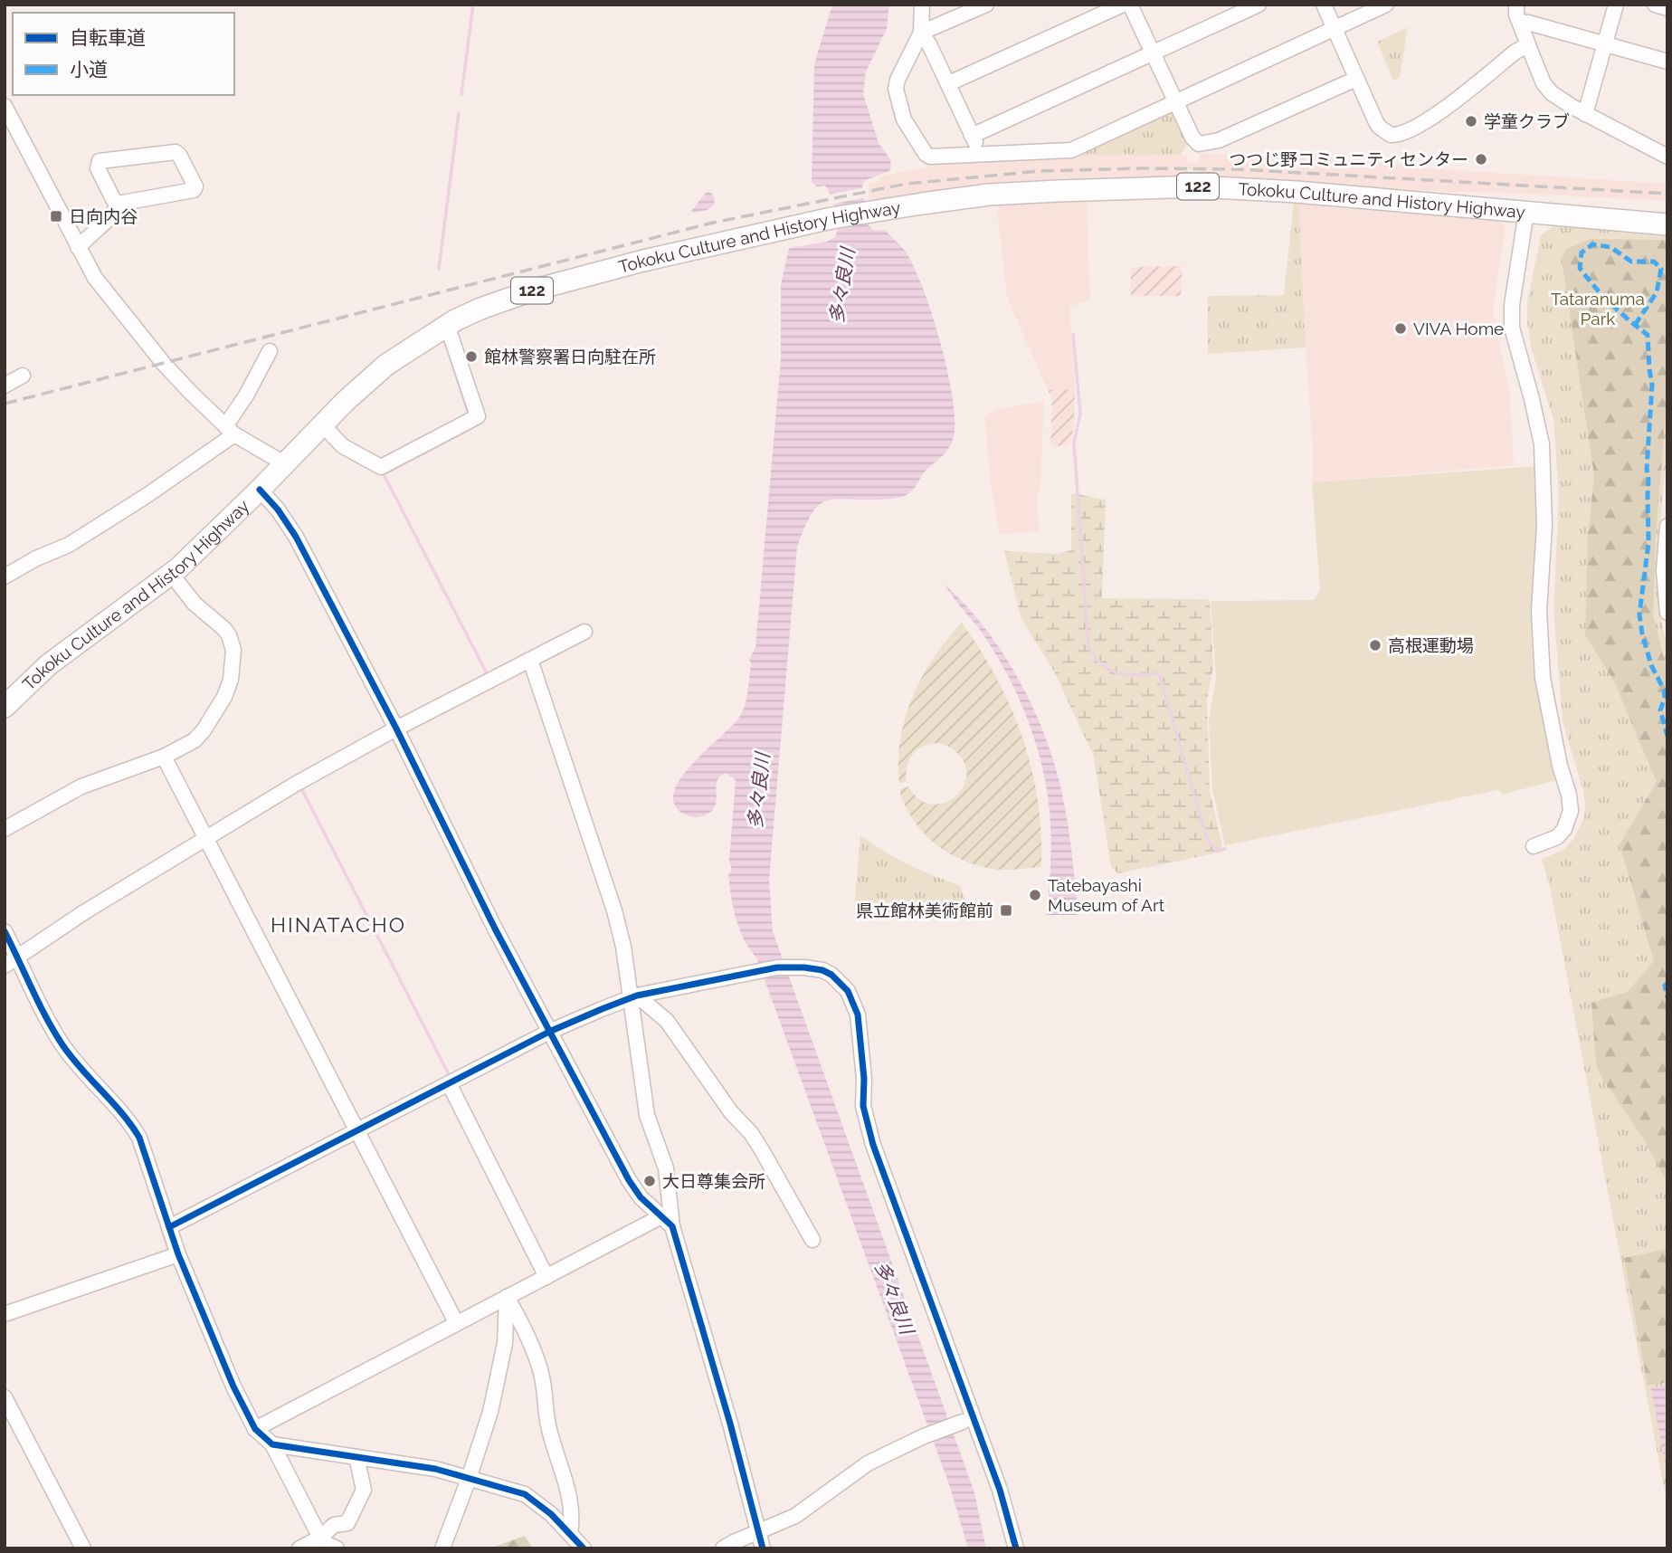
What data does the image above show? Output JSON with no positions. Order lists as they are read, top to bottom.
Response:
{
  "streets": {
    "highway": ["122", "Tokoku Culture and History Highway"]
  },
  "districts": ["HINATACHO"],
  "water": ["多々良川"],
  "parks": ["Tataranuma Park"],
  "places": {
    "other": [
      "学童クラブ",
      "つつじ野コミュニティセンター",
      "VIVA Home",
      "館林警察署日向駐在所",
      "高根運動場",
      "Tatebayashi Museum of Art",
      "大日尊集会所"
    ],
    "transit": ["日向内谷", "県立館林美術館前"]
  },
  "legend": ["自転車道", "小道"]
}
